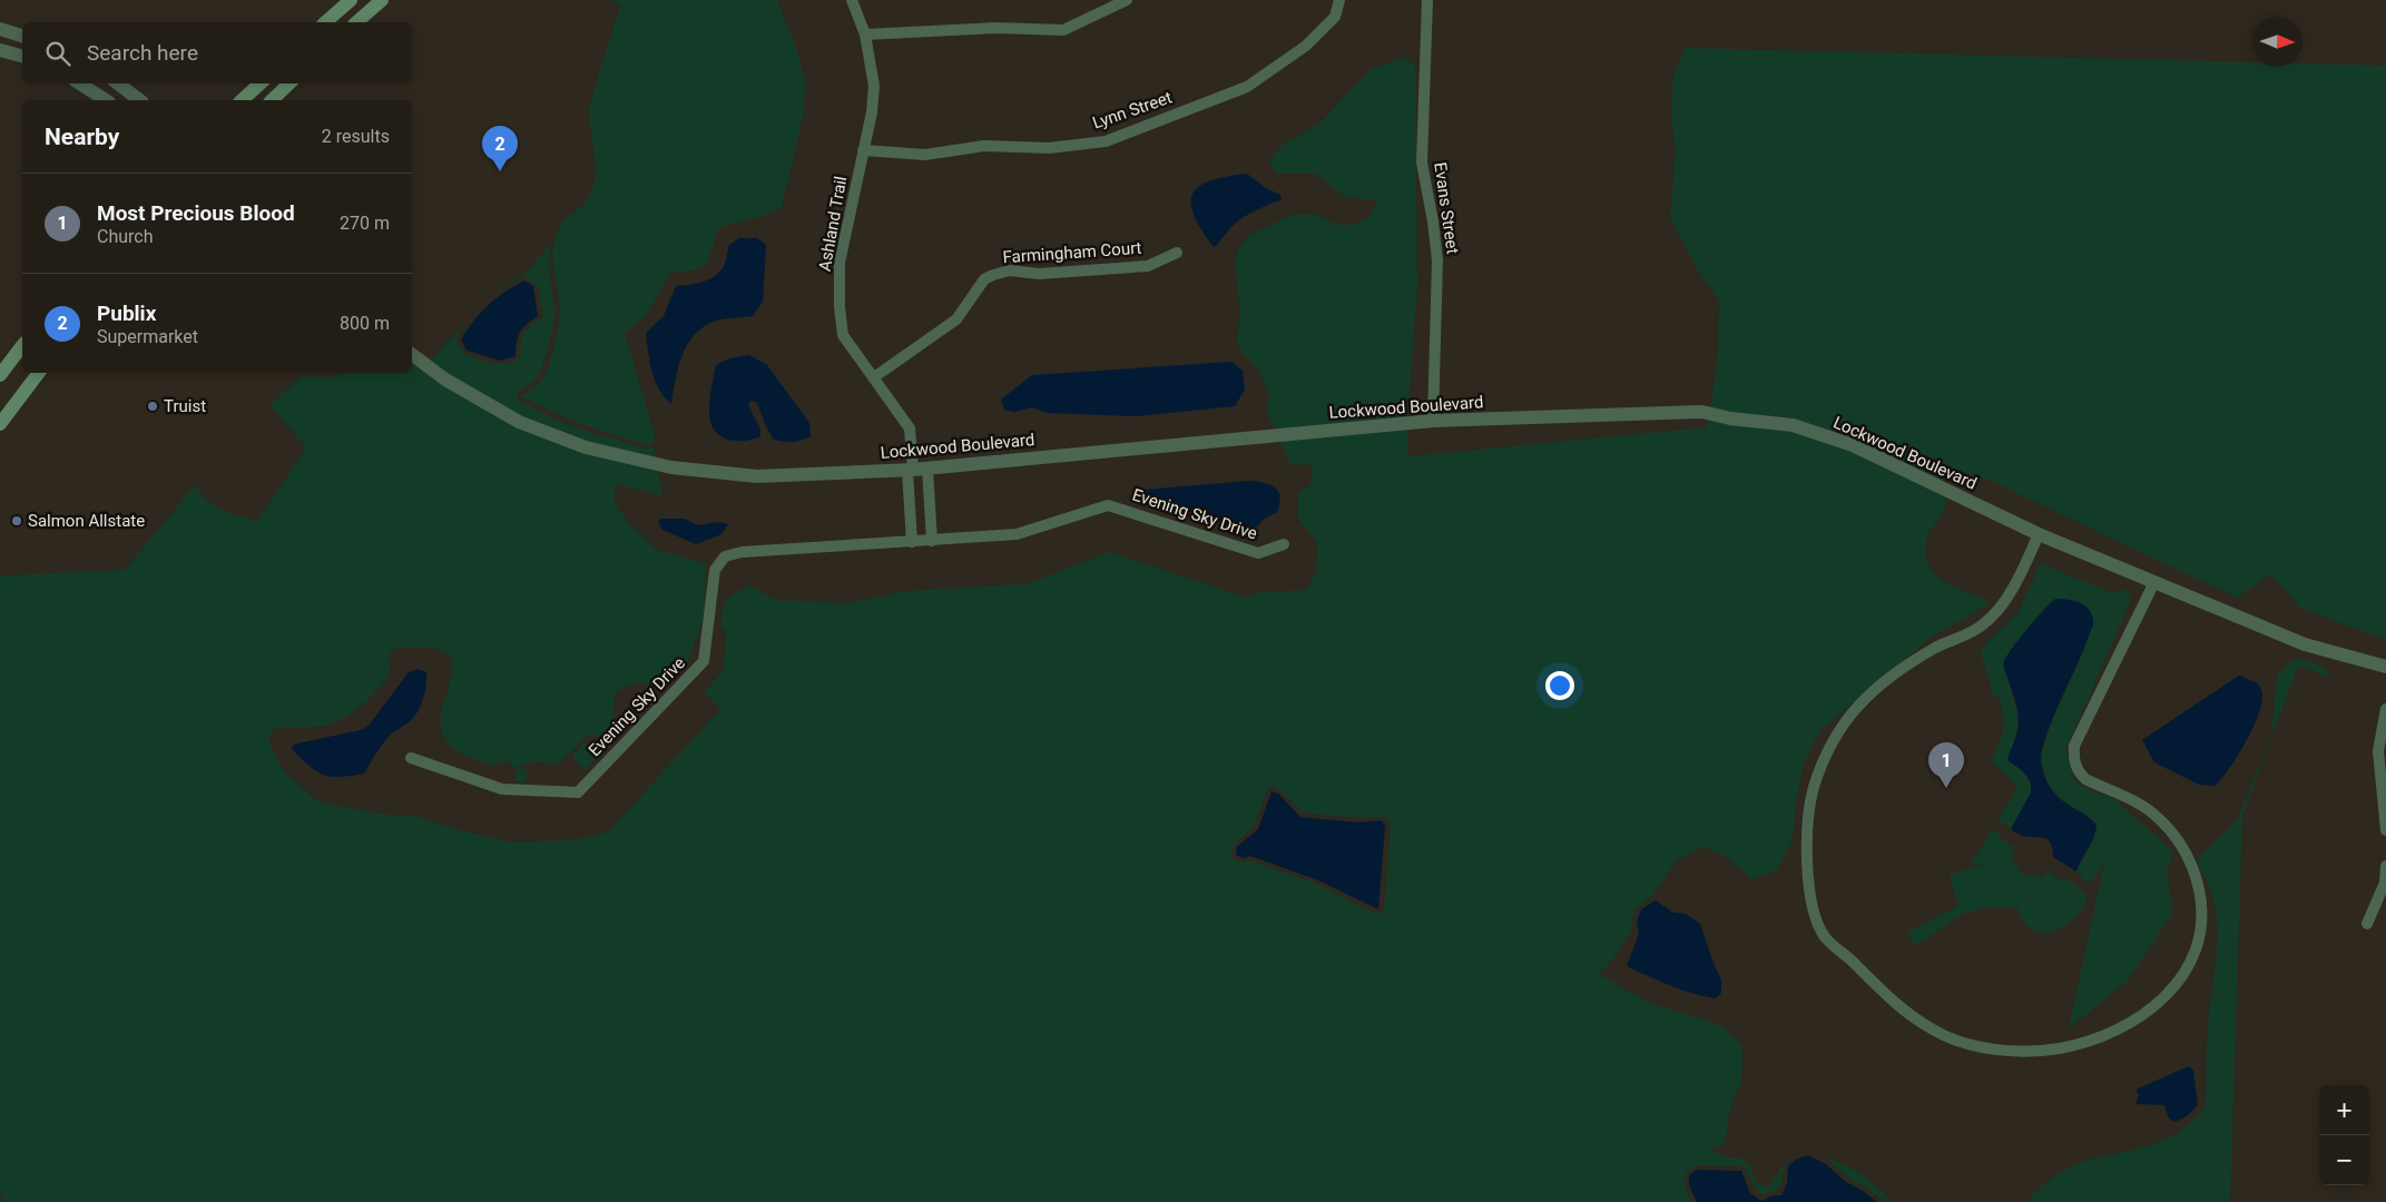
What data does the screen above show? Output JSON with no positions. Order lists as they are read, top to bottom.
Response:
{
  "streets": {
    "street": [
      "Lynn Street",
      "Evans Street",
      "Ashland Trail",
      "Farmingham Court",
      "Lockwood Boulevard",
      "Evening Sky Drive"
    ]
  },
  "crossings": [
    ["Lynn Street", "Ashland Trail"],
    ["Evans Street", "Lockwood Boulevard"],
    ["Ashland Trail", "Farmingham Court"],
    ["Ashland Trail", "Lockwood Boulevard"]
  ],
  "places": ["Truist", "Salmon Allstate"],
  "north": "right",
  "page": {
    "search": "Search here",
    "heading": ["Nearby", "2 results"],
    "pins": ["2", "1"],
    "list": [
      {
        "mark": "1",
        "name": "Most Precious Blood",
        "note": "Church",
        "value": "270 m"
      },
      {
        "mark": "2",
        "name": "Publix",
        "note": "Supermarket",
        "value": "800 m"
      }
    ],
    "map_buttons": ["+", "−"]
  }
}
